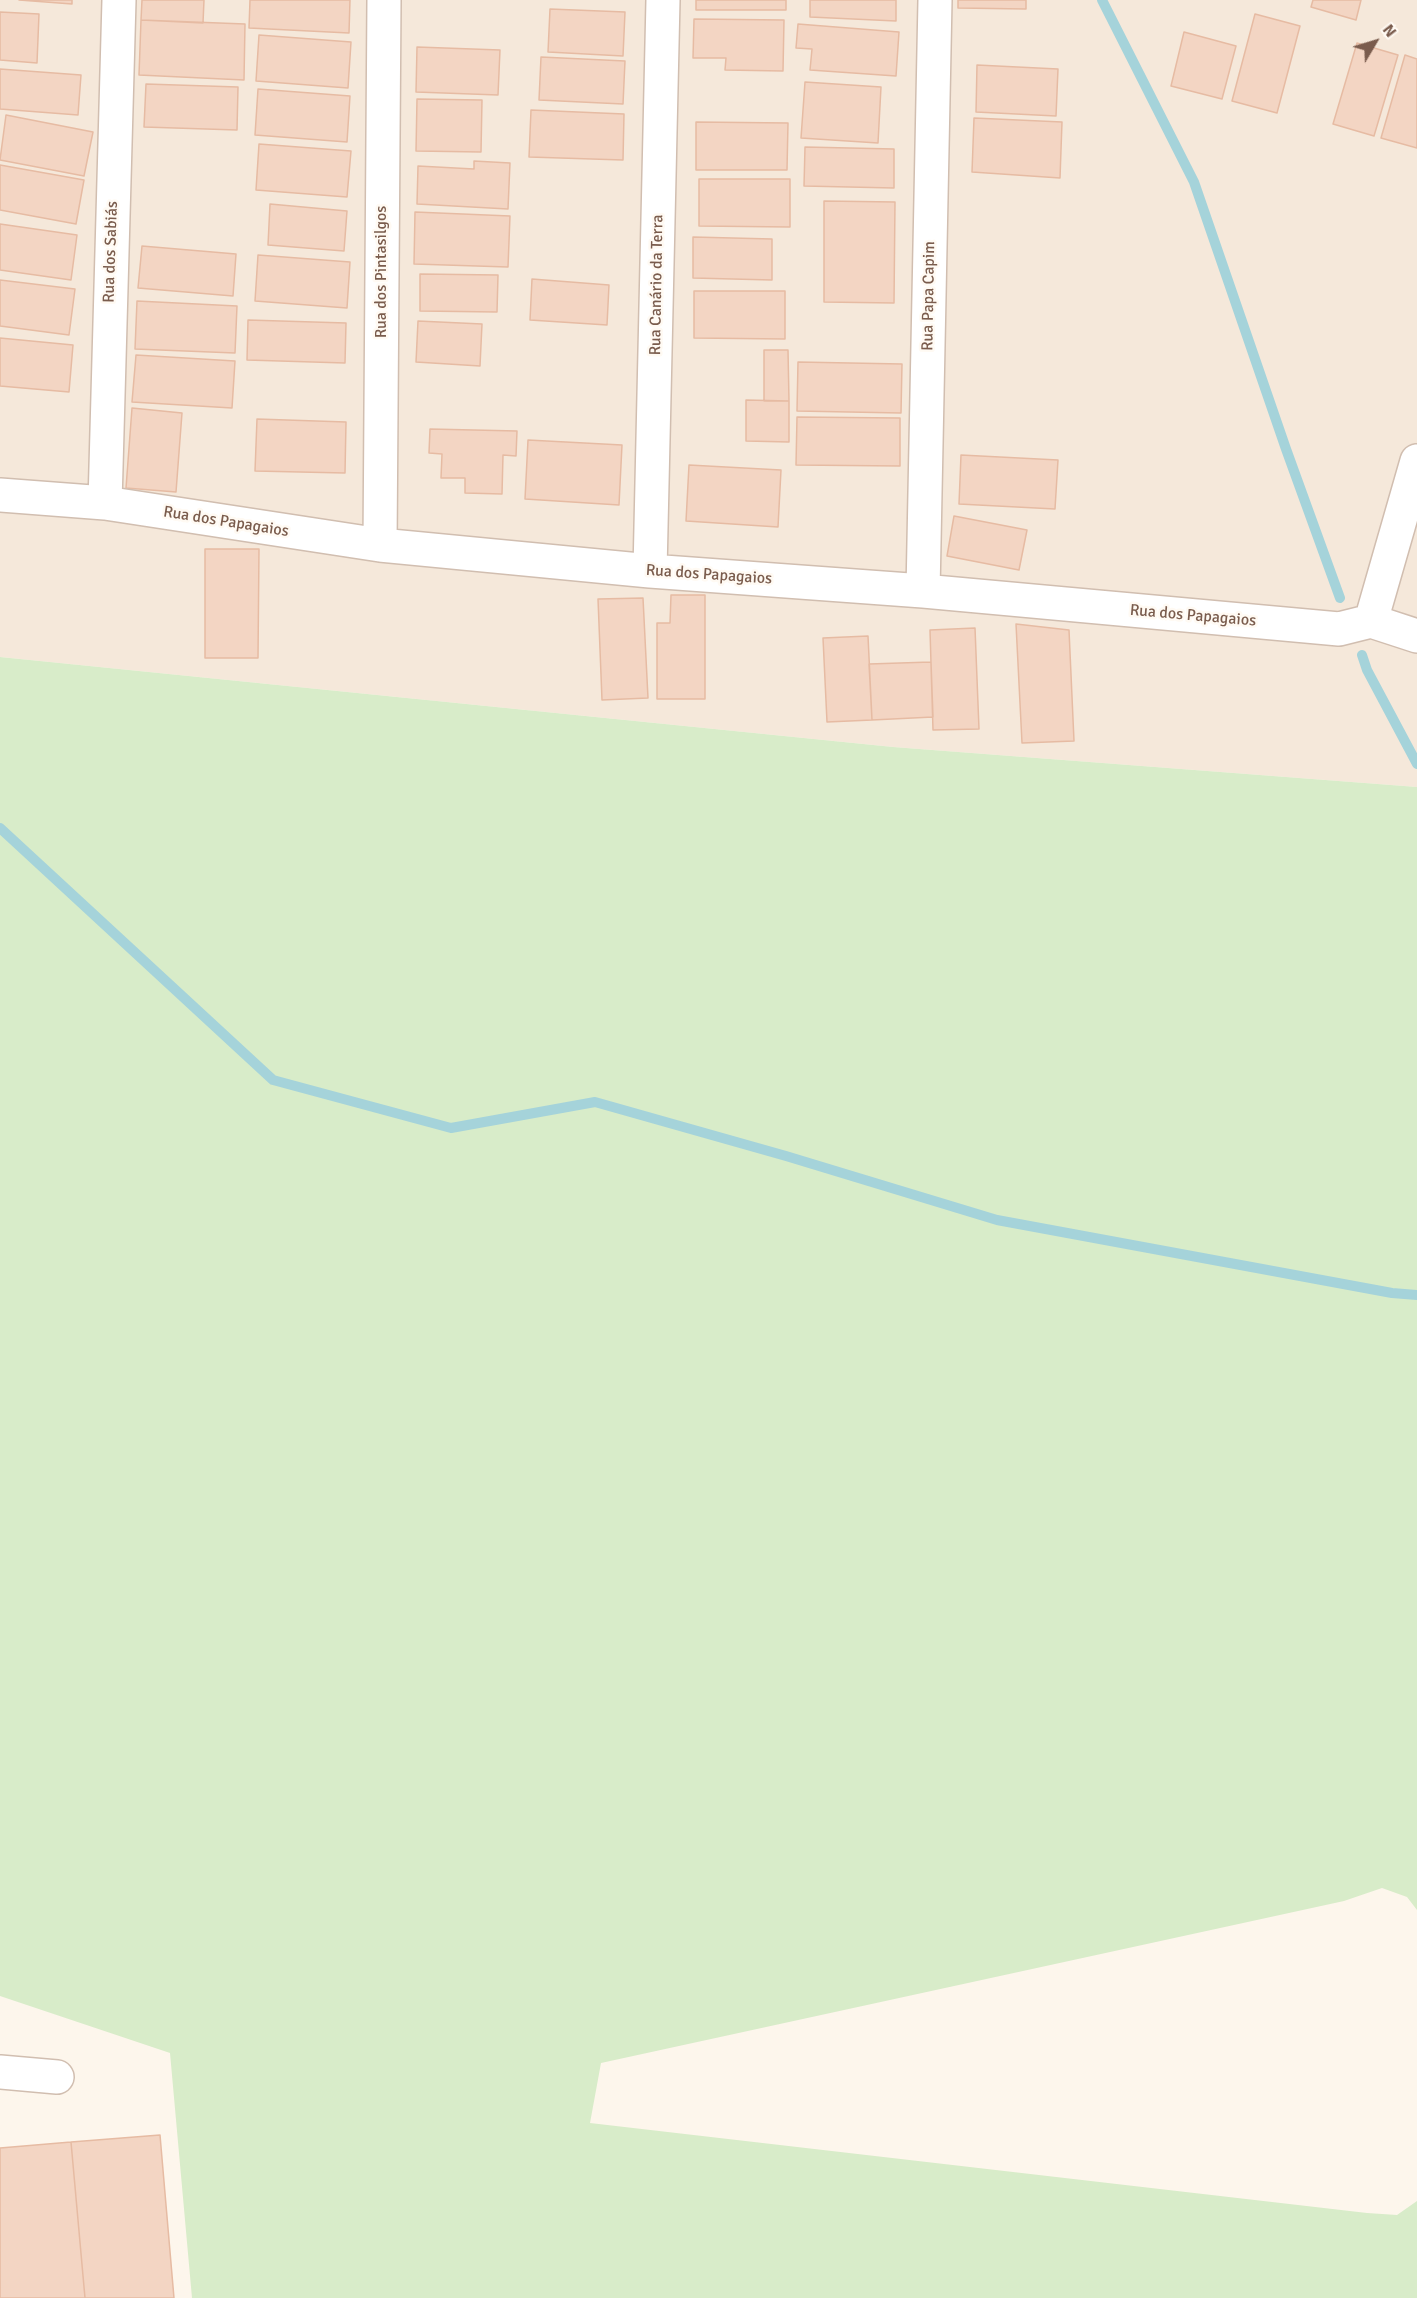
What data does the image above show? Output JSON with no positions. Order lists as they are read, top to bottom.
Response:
{
  "streets": {
    "street": [
      "Rua dos Sabiás",
      "Rua dos Pintasilgos",
      "Rua Canário da Terra",
      "Rua Papa Capim",
      "Rua dos Papagaios"
    ]
  },
  "crossings": [
    ["Rua dos Sabiás", "Rua dos Papagaios"],
    ["Rua dos Pintasilgos", "Rua dos Papagaios"],
    ["Rua Canário da Terra", "Rua dos Papagaios"],
    ["Rua Papa Capim", "Rua dos Papagaios"]
  ],
  "north": "top right"
}
